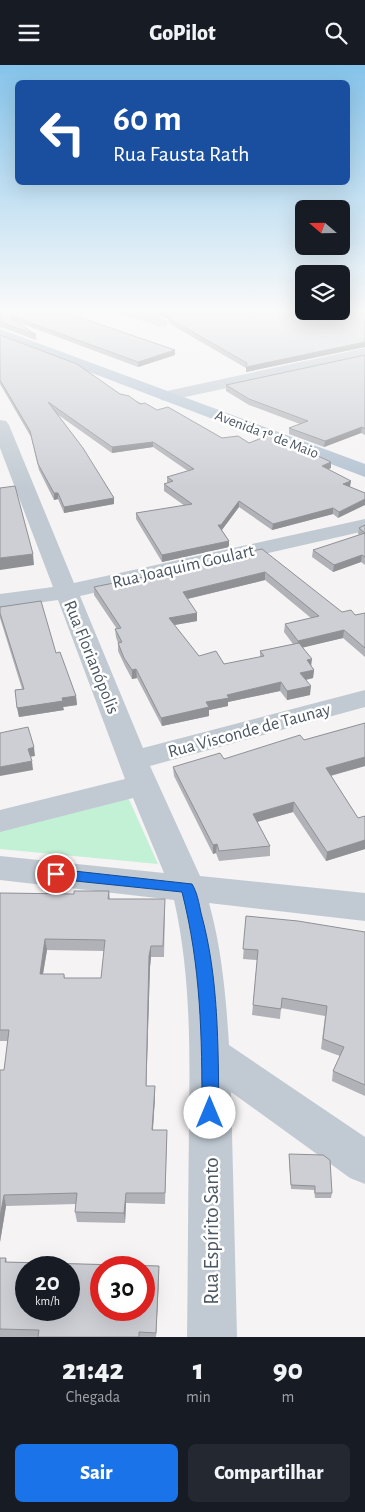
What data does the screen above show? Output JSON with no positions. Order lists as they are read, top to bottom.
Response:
{
  "streets": {
    "main road": ["Avenida 1º de Maio"],
    "street": [
      "Rua Joaquim Goulart",
      "Rua Florianópolis",
      "Rua Visconde de Taunay",
      "Rua Espírito Santo"
    ]
  },
  "crossings": [
    ["Rua Joaquim Goulart", "Rua Florianópolis"],
    ["Rua Florianópolis", "Rua Visconde de Taunay"],
    ["Rua Florianópolis", "Rua Espírito Santo"]
  ],
  "north": "left",
  "page": {
    "header": "GoPilot",
    "turn": ["60 m", "Rua Fausta Rath"],
    "speed": "20 km/h",
    "limit": "30",
    "eta": [
      "21:42",
      "Chegada",
      "1",
      "min",
      "90",
      "m"
    ],
    "buttons": ["Sair", "Compartilhar"]
  }
}
